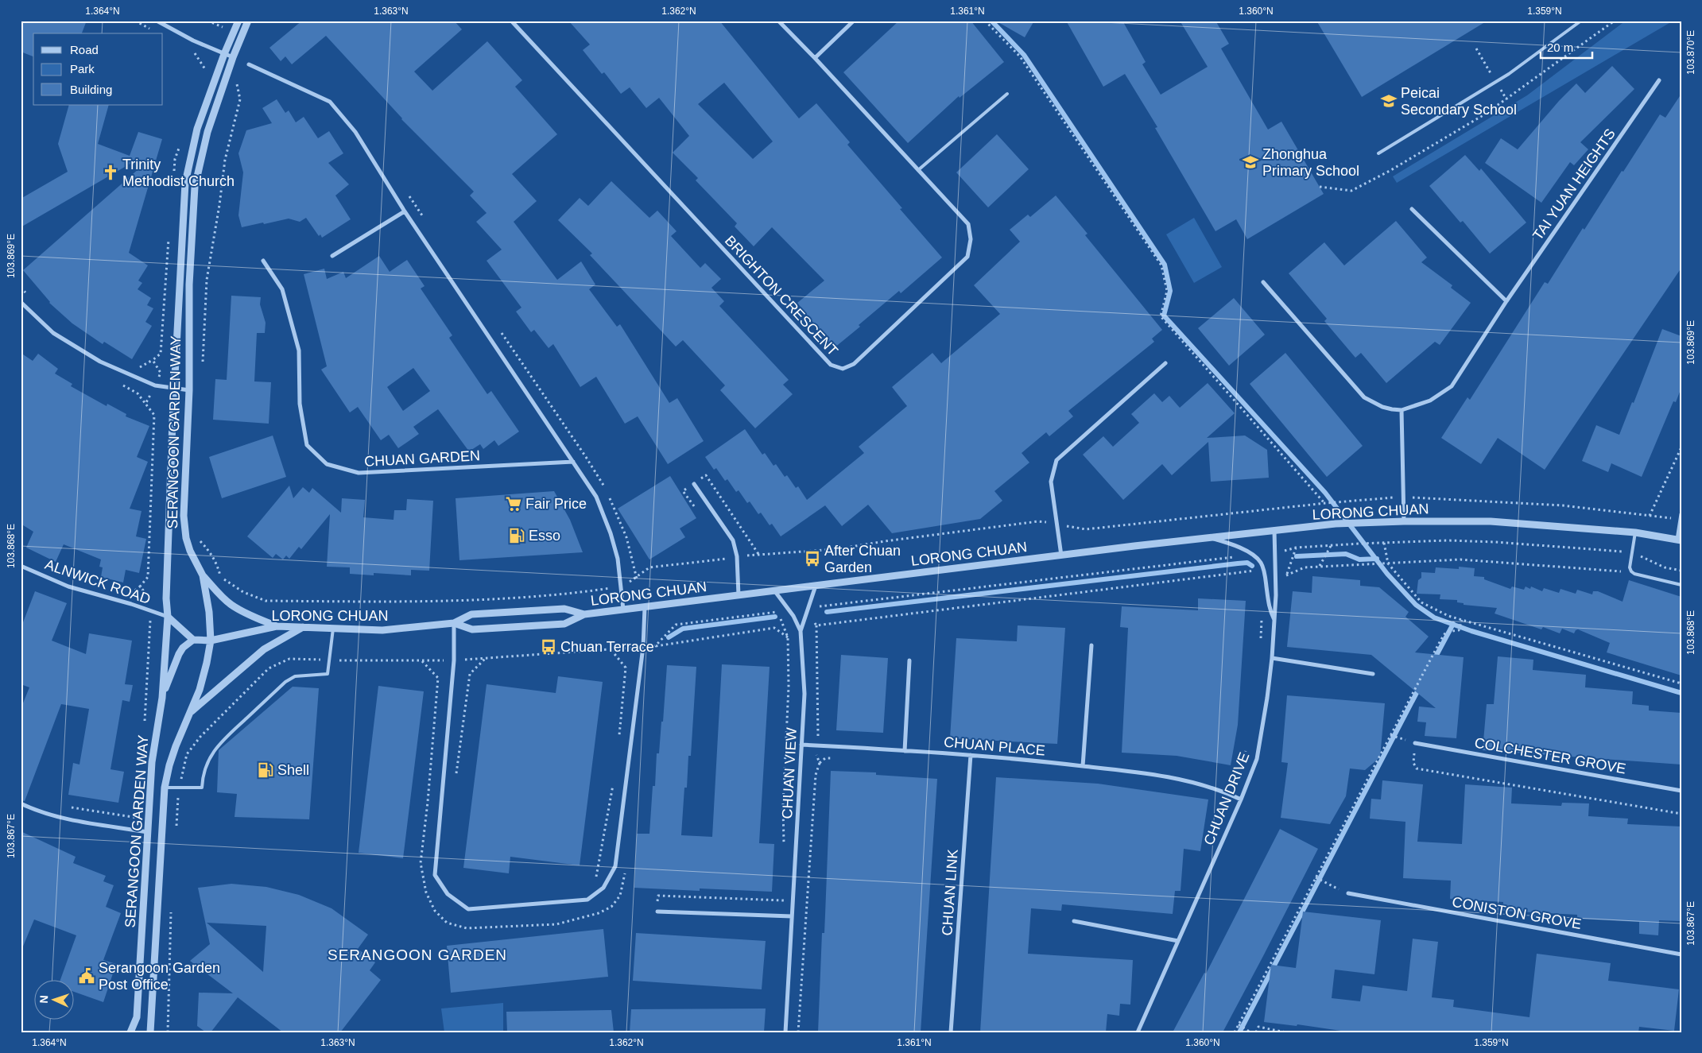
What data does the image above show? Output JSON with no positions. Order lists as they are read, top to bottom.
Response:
{
  "streets": {
    "street": [
      "TAI YUAN HEIGHTS",
      "BRIGHTON CRESCENT",
      "SERANGOON GARDEN WAY",
      "CHUAN GARDEN",
      "LORONG CHUAN",
      "ALNWICK ROAD",
      "CHUAN PLACE",
      "COLCHESTER GROVE",
      "CHUAN VIEW",
      "CHUAN DRIVE",
      "CHUAN LINK",
      "CONISTON GROVE"
    ]
  },
  "crossings": [
    ["SERANGOON GARDEN WAY", "LORONG CHUAN"],
    ["SERANGOON GARDEN WAY", "ALNWICK ROAD"],
    ["LORONG CHUAN", "CHUAN VIEW"],
    ["LORONG CHUAN", "CHUAN DRIVE"],
    ["CHUAN PLACE", "CHUAN VIEW"],
    ["CHUAN PLACE", "CHUAN DRIVE"],
    ["CHUAN PLACE", "CHUAN LINK"]
  ],
  "districts": ["SERANGOON GARDEN"],
  "places": {
    "school or university": ["Peicai Secondary School", "Zhonghua Primary School"],
    "church": ["Trinity Methodist Church"],
    "supermarket": ["Fair Price"],
    "fuel station": ["Esso", "Shell"],
    "bus stop": ["After Chuan Garden", "Chuan Terrace"],
    "public building": ["Serangoon Garden Post Office"]
  },
  "legend": ["Road", "Park", "Building"],
  "scale_bar": "20 m",
  "north": "left",
  "coordinates": [
    "1.364°N",
    "1.363°N",
    "1.362°N",
    "1.361°N",
    "1.360°N",
    "1.359°N",
    "103.870°E",
    "103.869°E",
    "103.868°E",
    "103.867°E"
  ]
}
